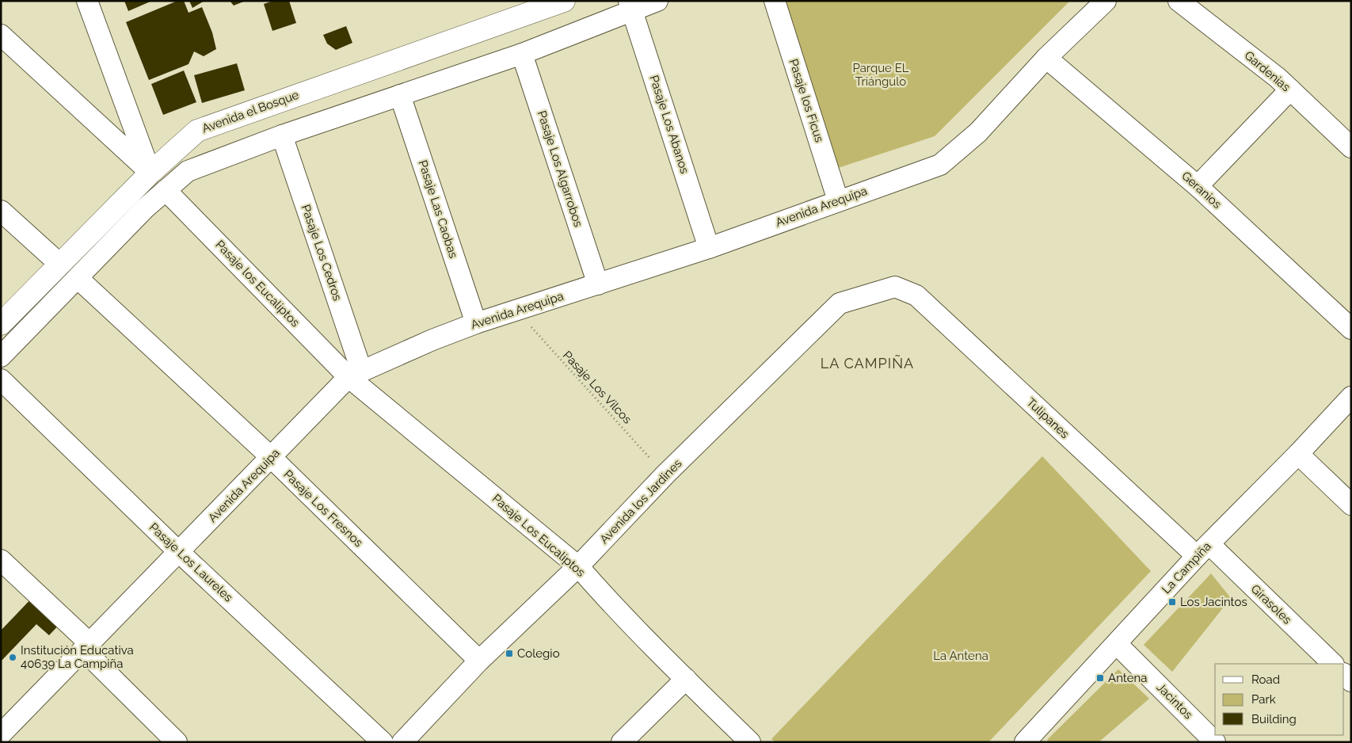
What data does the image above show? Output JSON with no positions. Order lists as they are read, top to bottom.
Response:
{
  "streets": {
    "street": [
      "Gardenias",
      "Pasaje los Ficus",
      "Avenida el Bosque",
      "Pasaje Los Abanos",
      "Pasaje Los Algarrobos",
      "Geranios",
      "Avenida Arequipa",
      "Pasaje Las Caobas",
      "Pasaje Los Cedros",
      "Pasaje los Eucaliptos",
      "Tulipanes",
      "Avenida los Jardines",
      "Pasaje Los Fresnos",
      "Pasaje Los Eucaliptos",
      "Pasaje Los Laureles",
      "La Campiña",
      "Girasoles",
      "Jacintos"
    ],
    "path": ["Pasaje Los Vilcos"]
  },
  "crossings": [
    ["Pasaje los Ficus", "Avenida Arequipa"],
    ["Pasaje Los Abanos", "Avenida Arequipa"],
    ["Pasaje Los Algarrobos", "Avenida Arequipa"],
    ["Geranios", "Avenida Arequipa"],
    ["Avenida Arequipa", "Pasaje Las Caobas"],
    ["Avenida Arequipa", "Pasaje Los Cedros"],
    ["Avenida Arequipa", "Pasaje los Eucaliptos"],
    ["Avenida Arequipa", "Pasaje Los Vilcos"],
    ["Avenida Arequipa", "Pasaje Los Fresnos"],
    ["Avenida Arequipa", "Pasaje Los Eucaliptos"],
    ["Avenida Arequipa", "Pasaje Los Laureles"],
    ["Pasaje Los Cedros", "Pasaje los Eucaliptos"],
    ["Pasaje Los Cedros", "Pasaje Los Eucaliptos"],
    ["Pasaje los Eucaliptos", "Pasaje Los Eucaliptos"],
    ["Pasaje Los Vilcos", "Avenida los Jardines"],
    ["Tulipanes", "Avenida los Jardines"],
    ["Tulipanes", "La Campiña"],
    ["Tulipanes", "Girasoles"],
    ["Avenida los Jardines", "Pasaje Los Fresnos"],
    ["Avenida los Jardines", "Pasaje Los Eucaliptos"],
    ["La Campiña", "Girasoles"],
    ["La Campiña", "Jacintos"]
  ],
  "districts": ["LA CAMPIÑA"],
  "parks": ["Parque EL Triángulo", "La Antena"],
  "places": {
    "transit": ["Los Jacintos", "Colegio", "Antena"],
    "other": ["Institución Educativa 40639 La Campiña"]
  },
  "legend": ["Road", "Park", "Building"]
}
